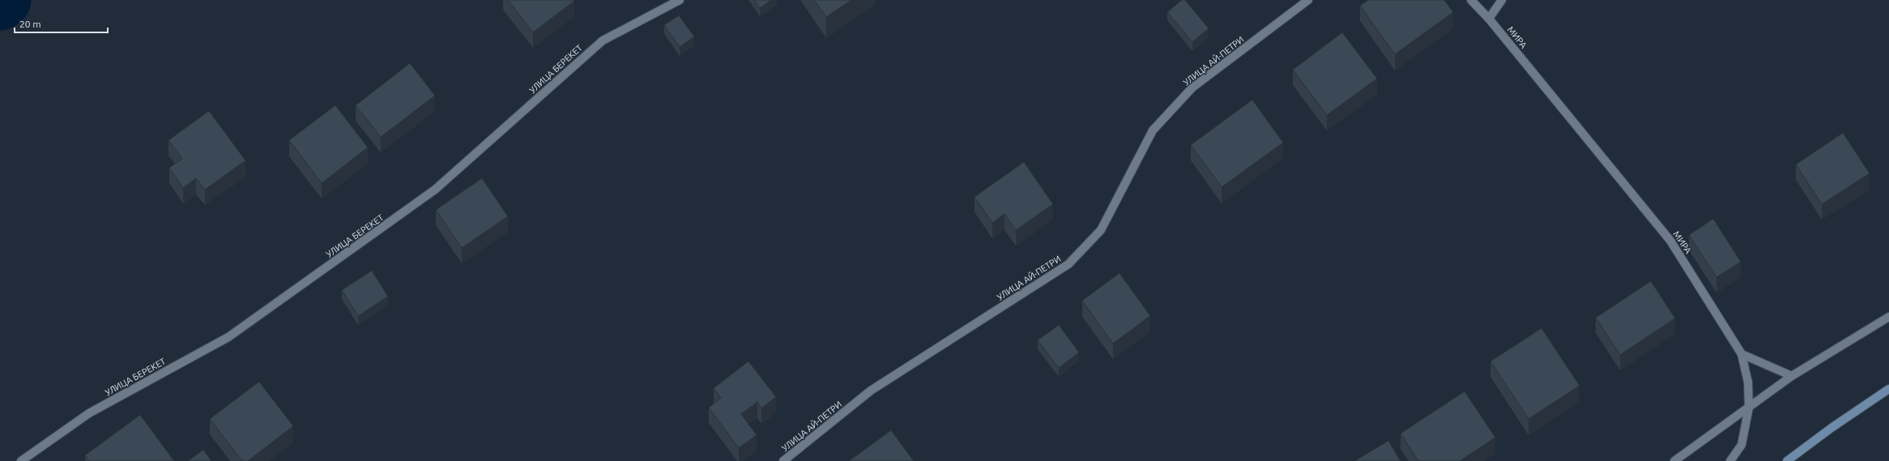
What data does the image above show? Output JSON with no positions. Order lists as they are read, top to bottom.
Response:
{
  "streets": {
    "street": ["МИРА", "УЛИЦА АЙ-ПЕТРИ", "УЛИЦА БЕРЕКЕТ"]
  },
  "scale_bar": "20 m"
}
